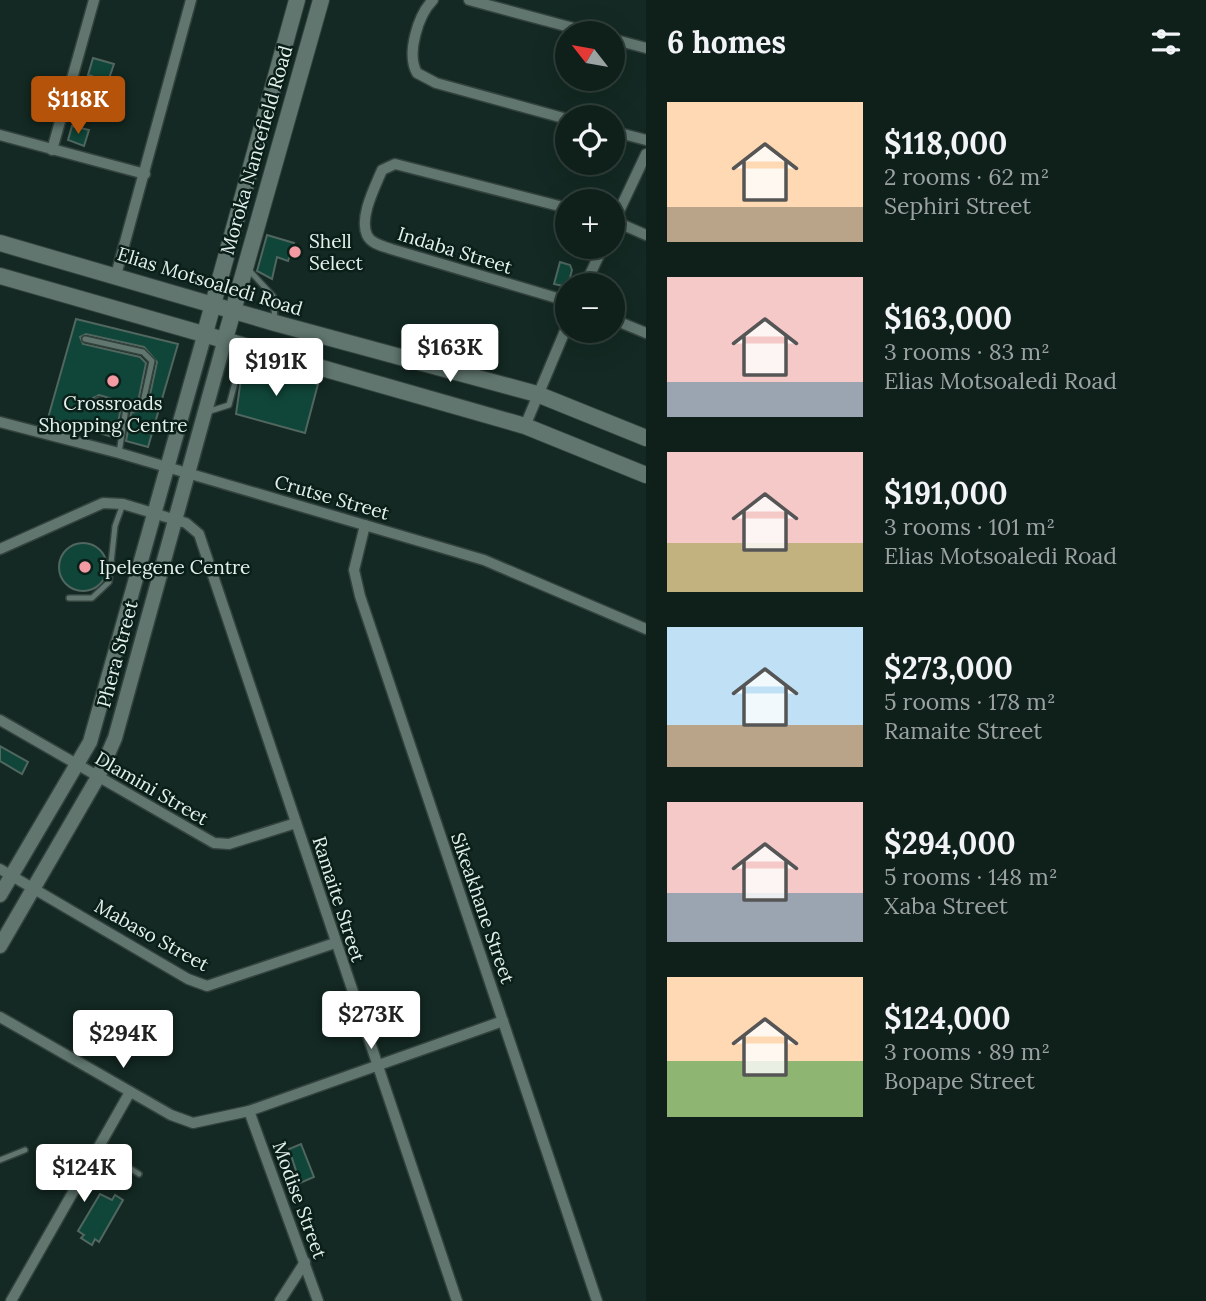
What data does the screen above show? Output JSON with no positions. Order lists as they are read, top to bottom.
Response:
{
  "streets": {
    "main road": ["Moroka Nancefield Road", "Elias Motsoaledi Road", "Phera Street"],
    "street": [
      "Indaba Street",
      "Crutse Street",
      "Dlamini Street",
      "Ramaite Street",
      "Sikeakhane Street",
      "Mabaso Street",
      "Modise Street"
    ]
  },
  "crossings": [
    ["Moroka Nancefield Road", "Elias Motsoaledi Road"],
    ["Moroka Nancefield Road", "Phera Street"],
    ["Elias Motsoaledi Road", "Phera Street"],
    ["Crutse Street", "Phera Street"],
    ["Crutse Street", "Sikeakhane Street"],
    ["Phera Street", "Dlamini Street"],
    ["Phera Street", "Ramaite Street"],
    ["Phera Street", "Mabaso Street"],
    ["Dlamini Street", "Ramaite Street"],
    ["Ramaite Street", "Mabaso Street"]
  ],
  "places": ["Shell Select", "Crossroads Shopping Centre", "Ipelegene Centre"],
  "north": "top left",
  "page": {
    "heading": "6 homes",
    "map_buttons": ["+", "−"],
    "price": [
      "$118K",
      "$163K",
      "$191K",
      "$273K",
      "$294K",
      "$124K"
    ],
    "list": [
      {
        "name": "$118,000",
        "note": "2 rooms · 62 m² · Sephiri Street"
      },
      {
        "name": "$163,000",
        "note": "3 rooms · 83 m² · Elias Motsoaledi Road"
      },
      {
        "name": "$191,000",
        "note": "3 rooms · 101 m² · Elias Motsoaledi Road"
      },
      {
        "name": "$273,000",
        "note": "5 rooms · 178 m² · Ramaite Street"
      },
      {
        "name": "$294,000",
        "note": "5 rooms · 148 m² · Xaba Street"
      },
      {
        "name": "$124,000",
        "note": "3 rooms · 89 m² · Bopape Street"
      }
    ]
  }
}
